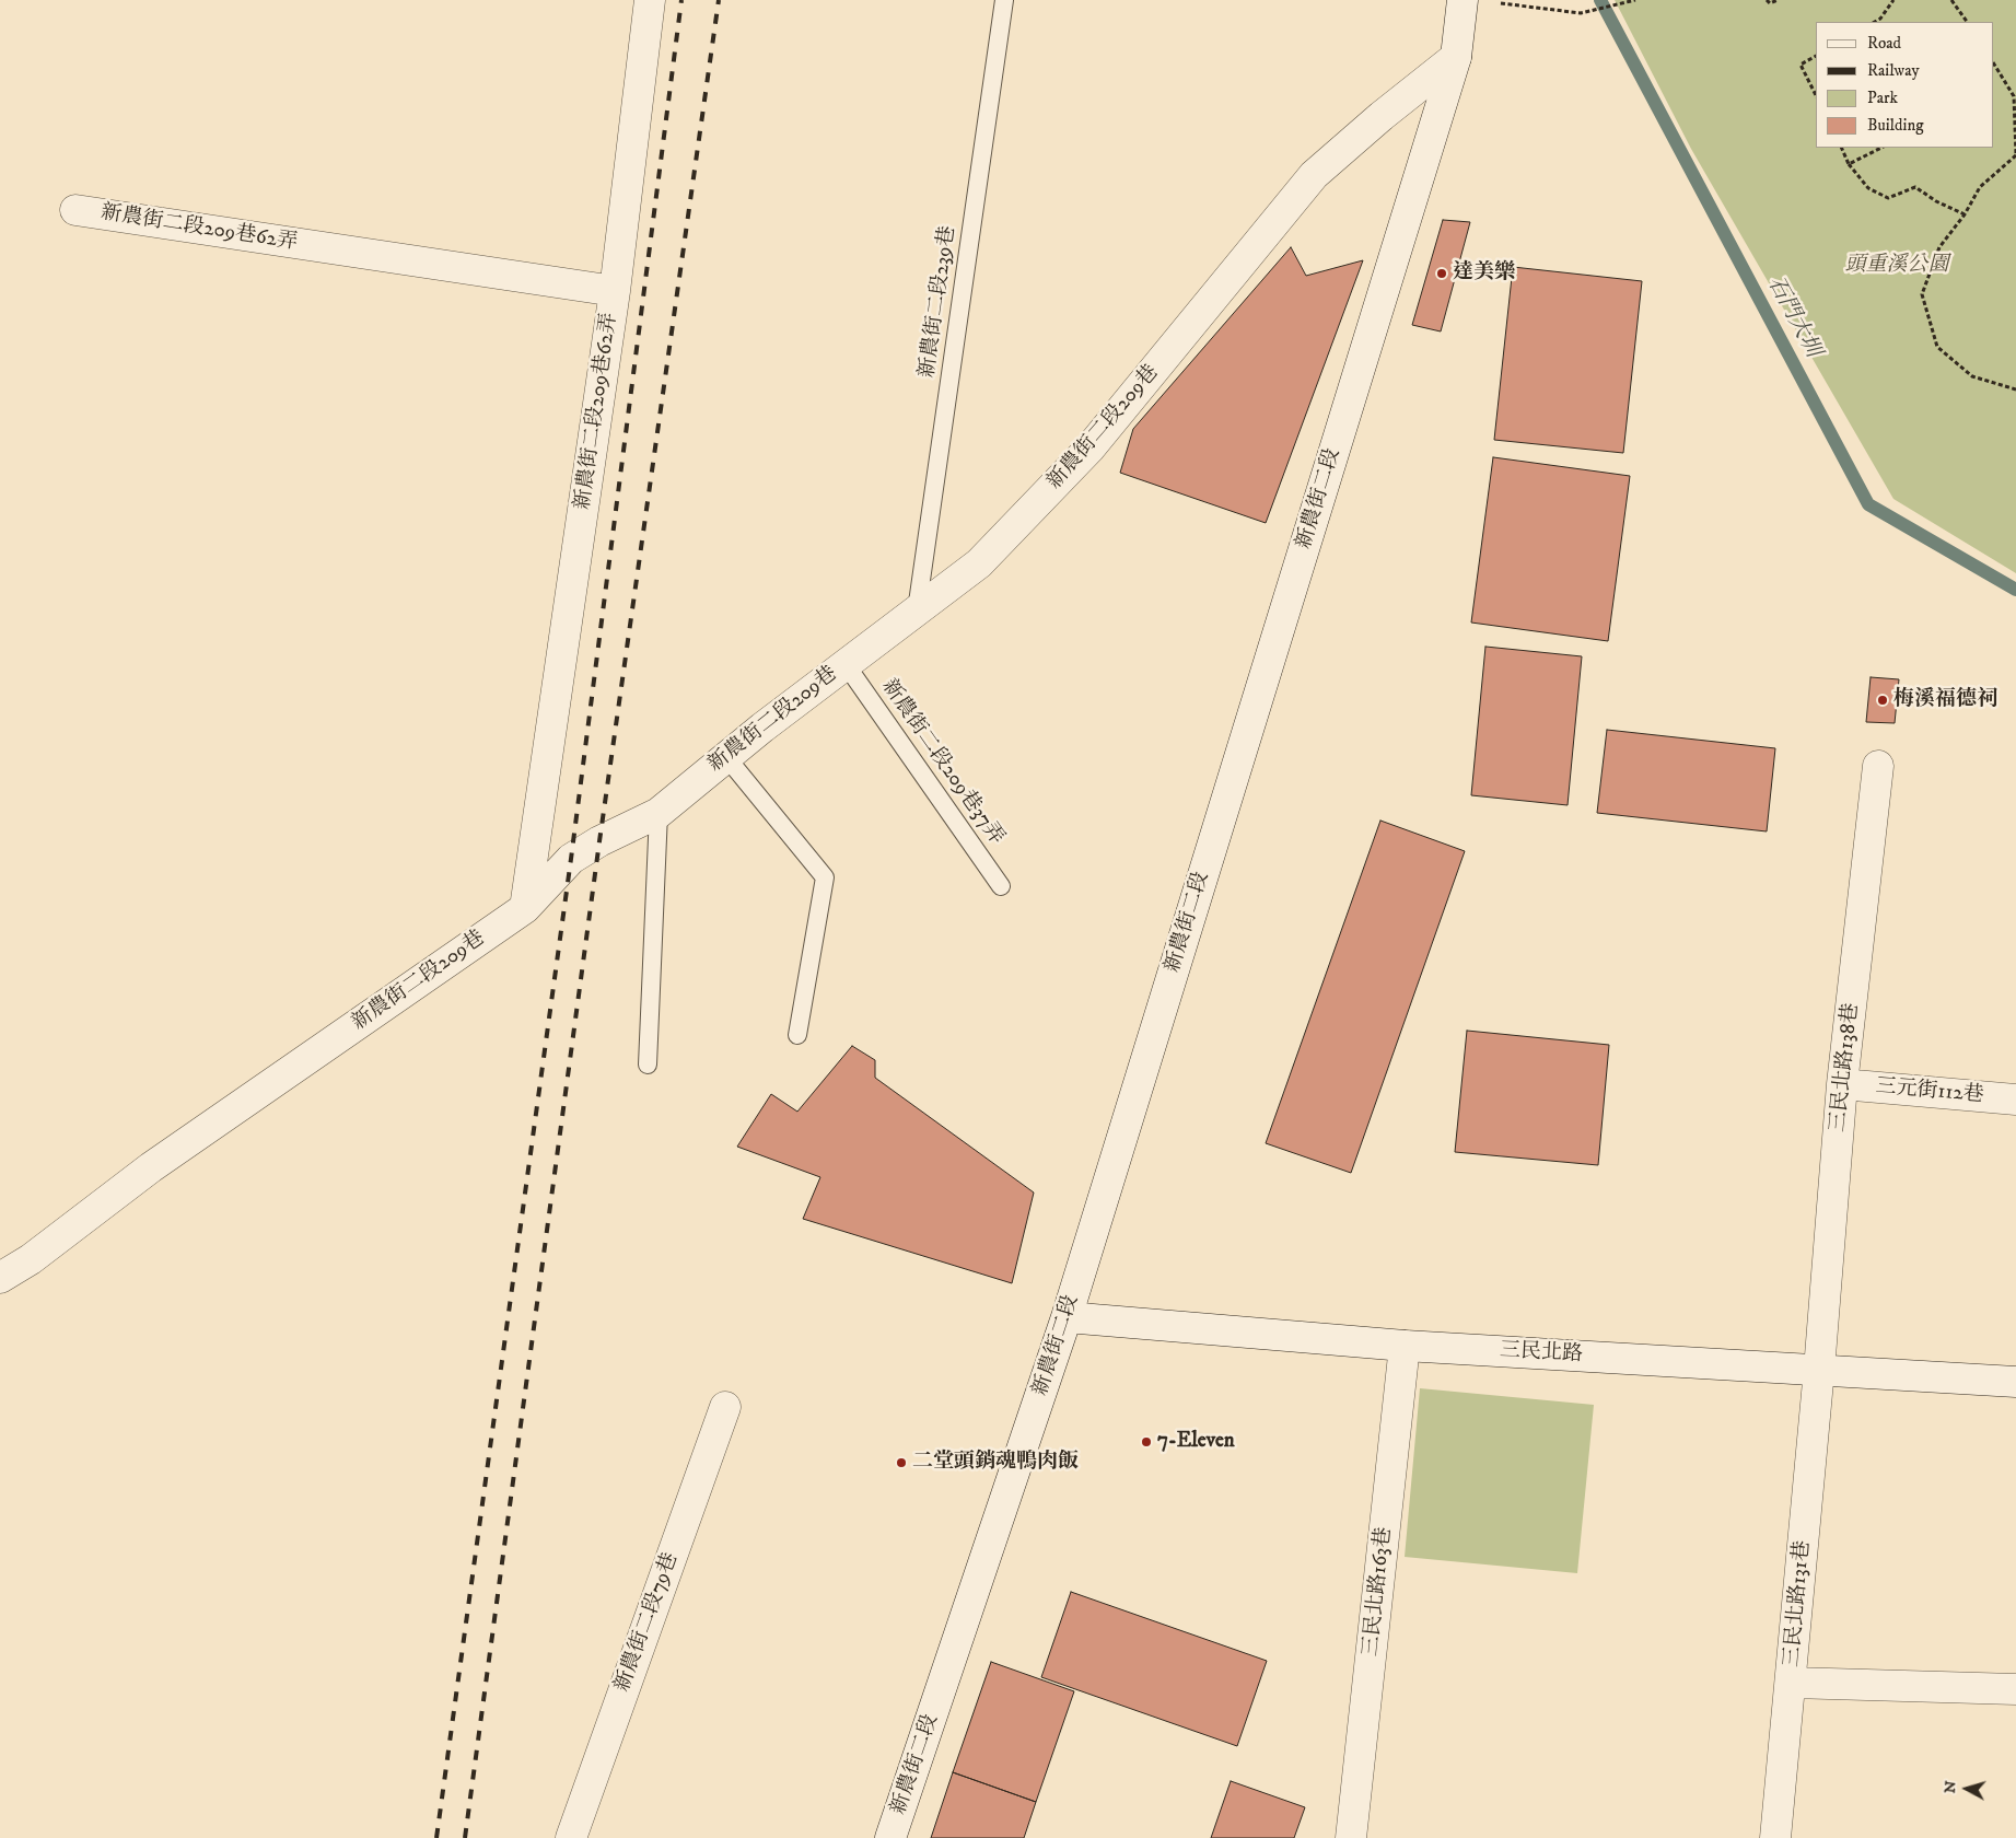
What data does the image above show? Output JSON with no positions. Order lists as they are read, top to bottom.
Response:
{
  "streets": {
    "street": [
      "新農街二段209巷62弄",
      "新農街二段209巷",
      "新農街二段",
      "三民北路138巷",
      "三元街112巷",
      "三民北路",
      "三民北路163巷",
      "三民北路131巷",
      "新農街二段79巷"
    ],
    "lane": ["新農街二段239巷", "新農街二段209巷37弄"]
  },
  "crossings": [
    ["新農街二段209巷62弄", "新農街二段209巷"],
    ["新農街二段239巷", "新農街二段209巷"],
    ["新農街二段209巷", "新農街二段"],
    ["新農街二段209巷", "新農街二段209巷37弄"],
    ["新農街二段", "三民北路"],
    ["三民北路138巷", "三元街112巷"],
    ["三民北路138巷", "三民北路"],
    ["三民北路138巷", "三民北路131巷"],
    ["三民北路", "三民北路163巷"],
    ["三民北路", "三民北路131巷"]
  ],
  "water": ["石門大圳"],
  "parks": ["頭重溪公園"],
  "places": [
    "達美樂",
    "梅溪福德祠",
    "7-Eleven",
    "二堂頭銷魂鴨肉飯"
  ],
  "legend": [
    "Road",
    "Railway",
    "Park",
    "Building"
  ],
  "north": "left"
}
